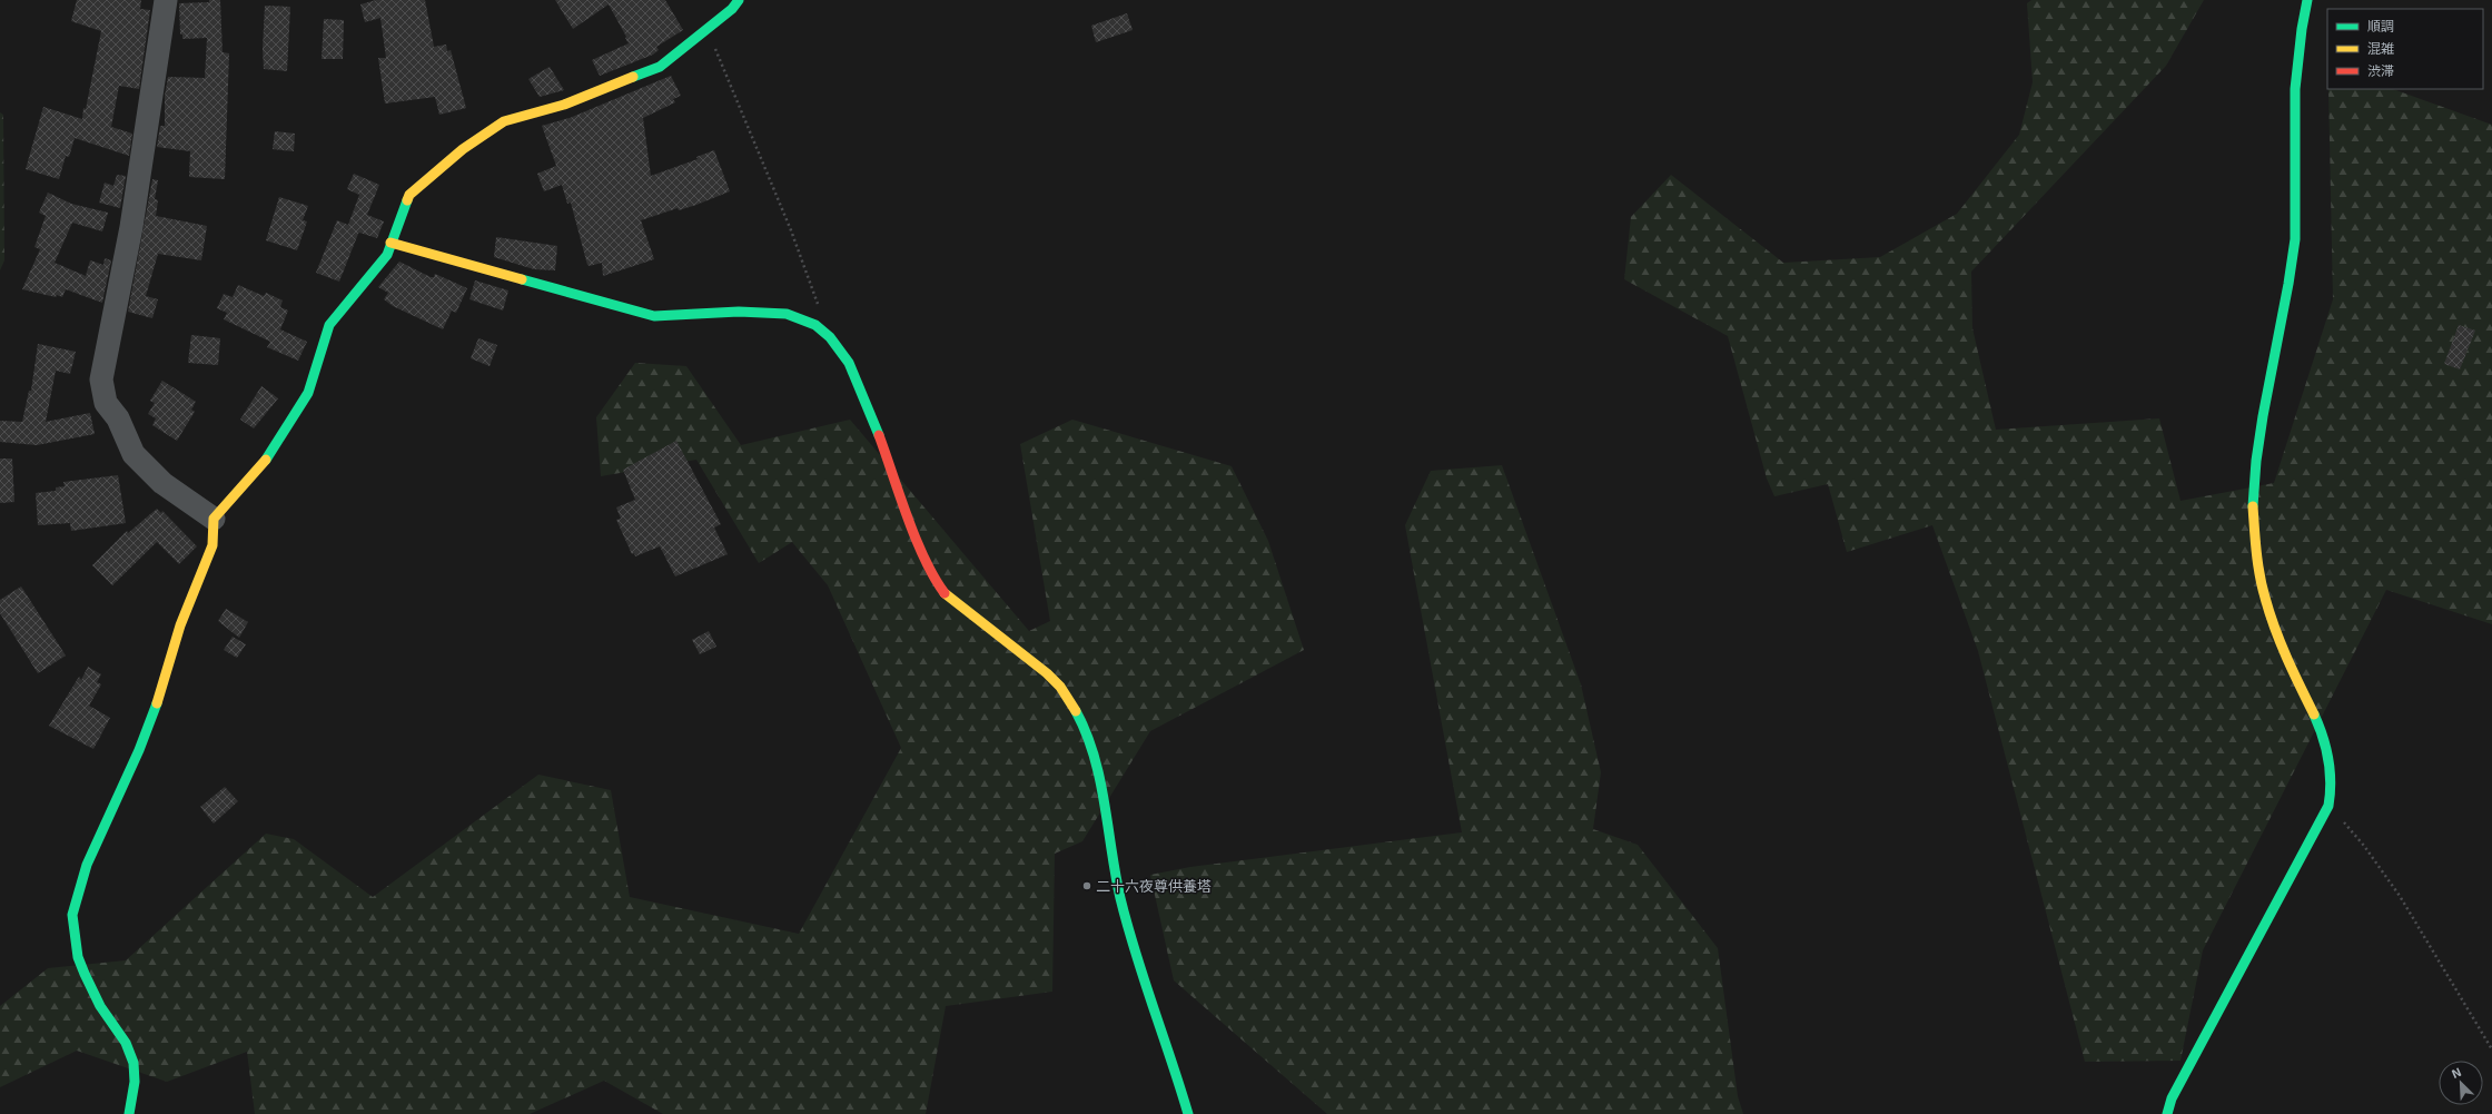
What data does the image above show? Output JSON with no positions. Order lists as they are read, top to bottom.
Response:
{
  "places": ["二十六夜尊供養塔"],
  "legend": ["順調", "混雑", "渋滞"],
  "north": "top left"
}
